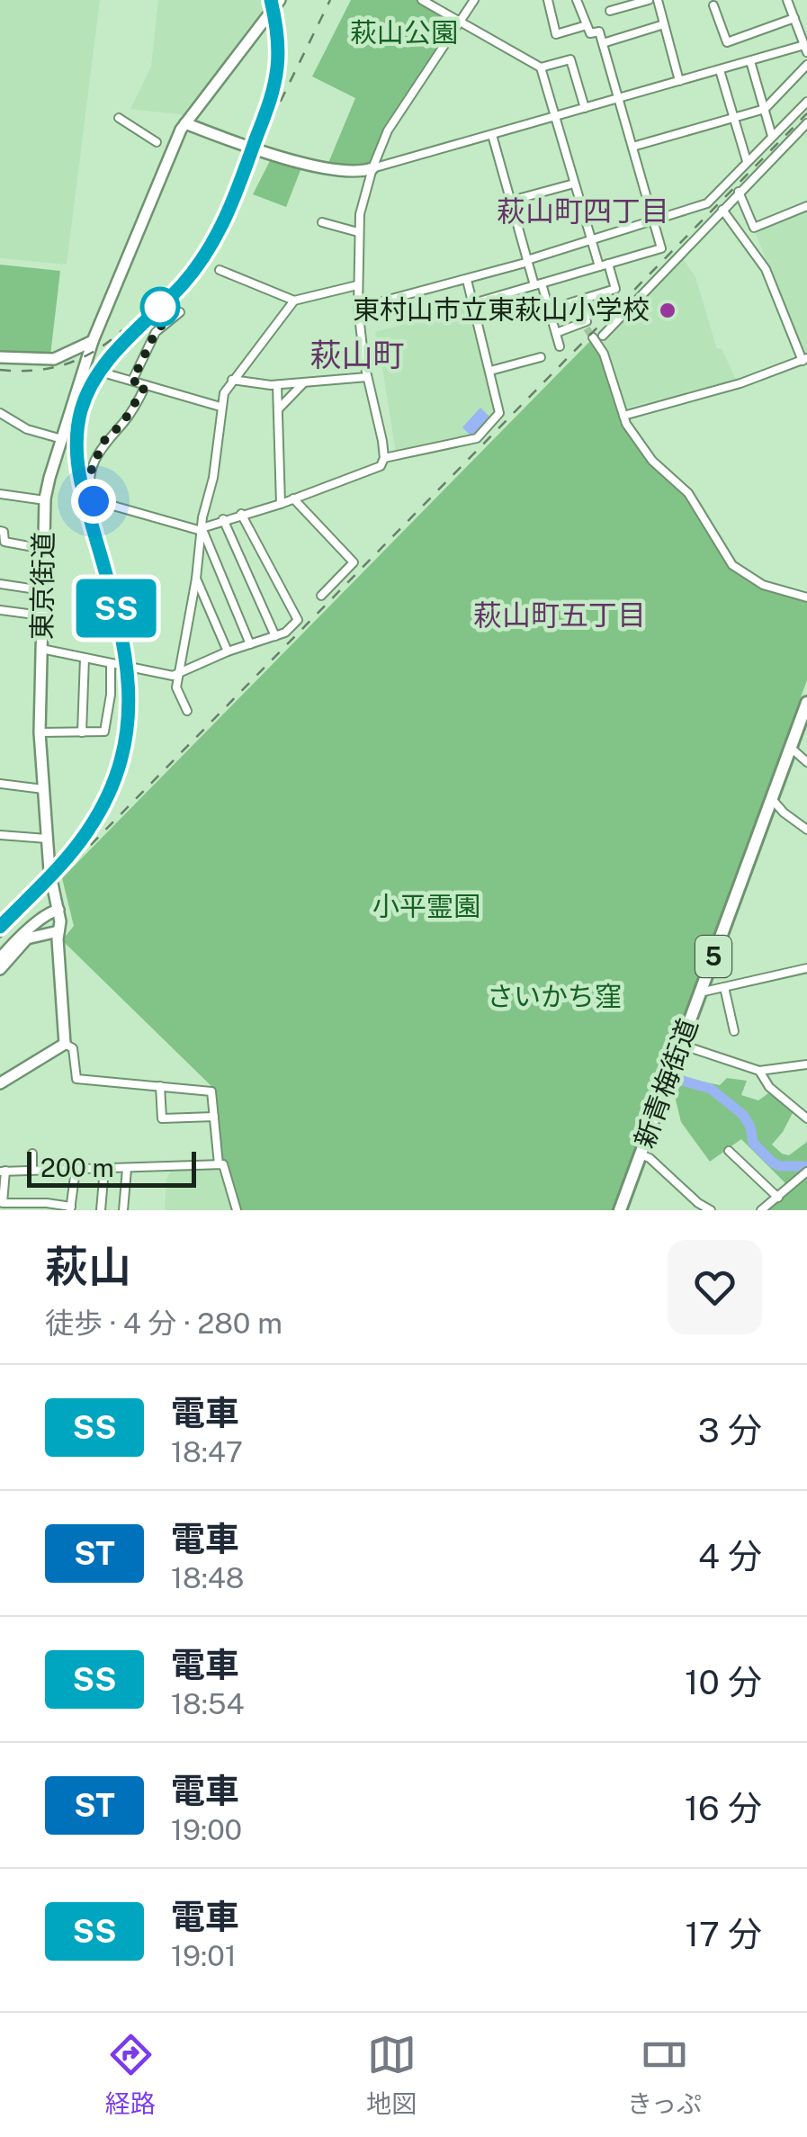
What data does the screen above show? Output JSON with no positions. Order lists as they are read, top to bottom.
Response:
{
  "streets": {
    "main road": ["5", "新青梅街道"],
    "street": ["東京街道"]
  },
  "districts": ["萩山町四丁目", "萩山町", "萩山町五丁目"],
  "parks": ["萩山公園", "小平霊園", "さいかち窪"],
  "places": ["東村山市立東萩山小学校"],
  "scale_bar": "200 m",
  "page": {
    "on_map": "SS",
    "scale": "200 m",
    "heading": ["萩山", "徒歩 · 4 分 · 280 m"],
    "list": [
      {
        "mark": "SS",
        "name": "電車",
        "note": "18:47",
        "value": "3 分"
      },
      {
        "mark": "ST",
        "name": "電車",
        "note": "18:48",
        "value": "4 分"
      },
      {
        "mark": "SS",
        "name": "電車",
        "note": "18:54",
        "value": "10 分"
      },
      {
        "mark": "ST",
        "name": "電車",
        "note": "19:00",
        "value": "16 分"
      },
      {
        "mark": "SS",
        "name": "電車",
        "note": "19:01",
        "value": "17 分"
      }
    ],
    "tabs": ["経路", "地図", "きっぷ"]
  }
}
